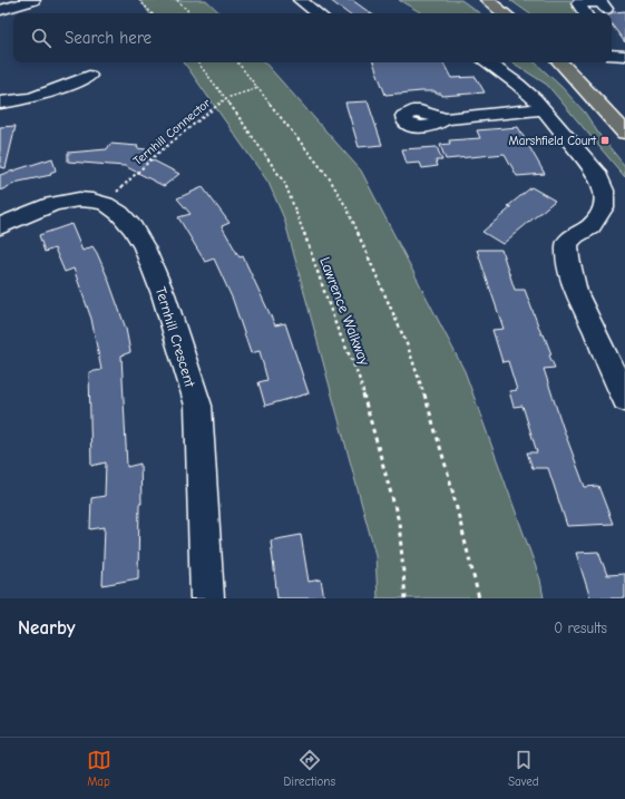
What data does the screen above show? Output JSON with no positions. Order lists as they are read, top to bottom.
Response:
{
  "streets": {
    "street": ["Ternhill Crescent"],
    "path": ["Ternhill Connector", "Lawrence Walkway"]
  },
  "crossings": [
    ["Ternhill Connector", "Lawrence Walkway"],
    ["Ternhill Connector", "Ternhill Crescent"]
  ],
  "places": {
    "transit": ["Marshfield Court"]
  },
  "page": {
    "search": "Search here",
    "heading": ["Nearby", "0 results"],
    "nav": ["Map", "Directions", "Saved"]
  }
}
